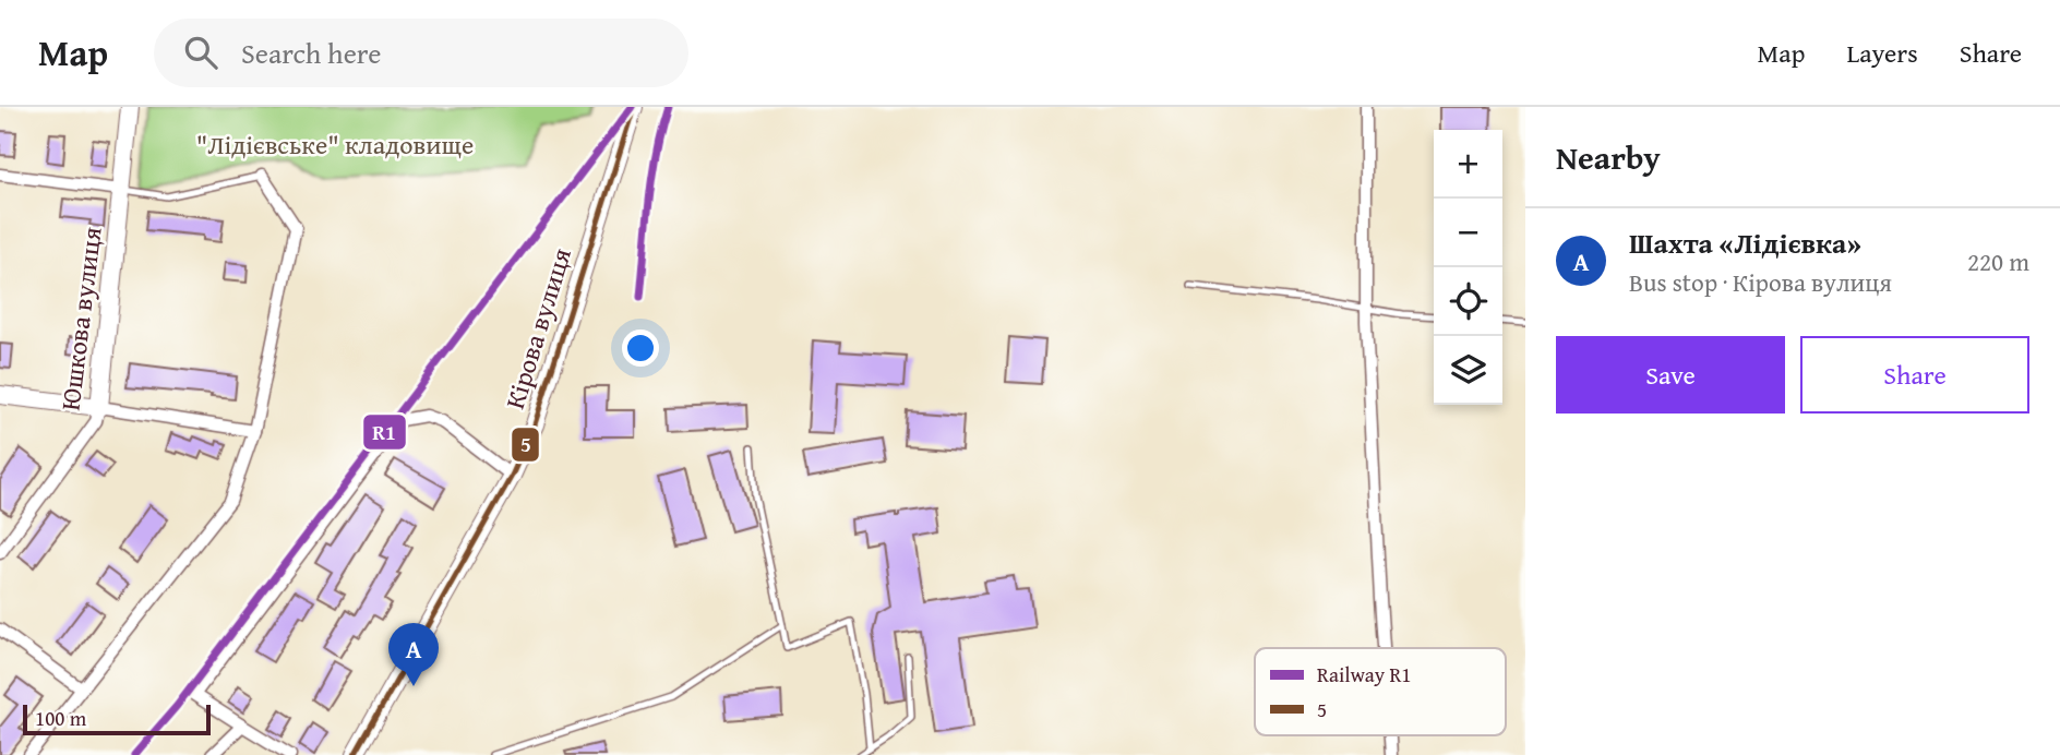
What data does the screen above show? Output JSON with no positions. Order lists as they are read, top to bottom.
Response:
{
  "streets": {
    "main road": ["Юшкова вулиця", "Кірова вулиця"]
  },
  "parks": ["\"Лідієвське\" кладовище"],
  "lines": ["rail line R1", "transit line 5"],
  "legend": ["Railway R1", "5"],
  "scale_bar": "100 m",
  "page": {
    "header": "Map",
    "search": "Search here",
    "nav": ["Map", "Layers", "Share"],
    "heading": "Nearby",
    "map_buttons": ["+", "−"],
    "list": [
      {
        "mark": "A",
        "name": "Шахта «Лідієвка»",
        "note": "Bus stop · Кірова вулиця",
        "value": "220 m"
      }
    ],
    "buttons": ["Save", "Share"],
    "pins": "A",
    "scale": "100 m"
  }
}
